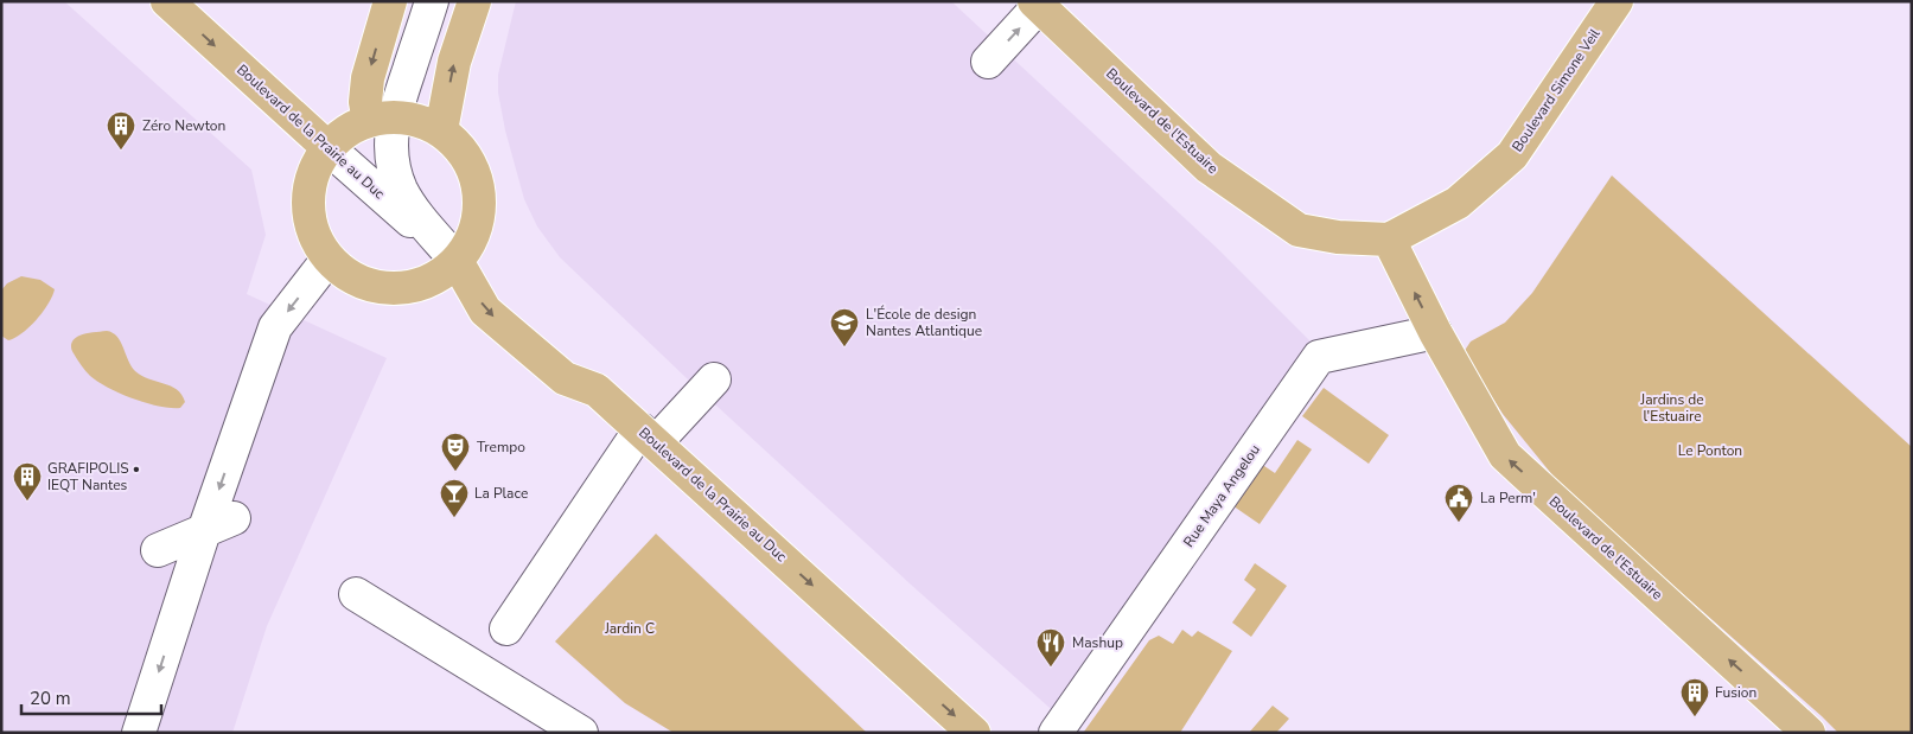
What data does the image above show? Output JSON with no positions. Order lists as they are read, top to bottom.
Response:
{
  "streets": {
    "main road": ["Boulevard Simone Veil", "Boulevard de l'Estuaire", "Boulevard de la Prairie au Duc"],
    "street": ["Rue Maya Angelou"]
  },
  "crossings": [
    ["Boulevard Simone Veil", "Boulevard de l'Estuaire"],
    ["Boulevard de l'Estuaire", "Rue Maya Angelou"]
  ],
  "one_way": ["Boulevard de l'Estuaire", "Boulevard de la Prairie au Duc"],
  "parks": ["Jardins de l'Estuaire", "Le Ponton", "Jardin C"],
  "places": {
    "building": ["Zéro Newton", "GRAFIPOLIS • IEQT Nantes", "Fusion"],
    "school or university": ["L'École de design Nantes Atlantique"],
    "theatre": ["Trempo"],
    "bar": ["La Place"],
    "public building": ["La Perm'"],
    "restaurant": ["Mashup"]
  },
  "scale_bar": "20 m"
}
